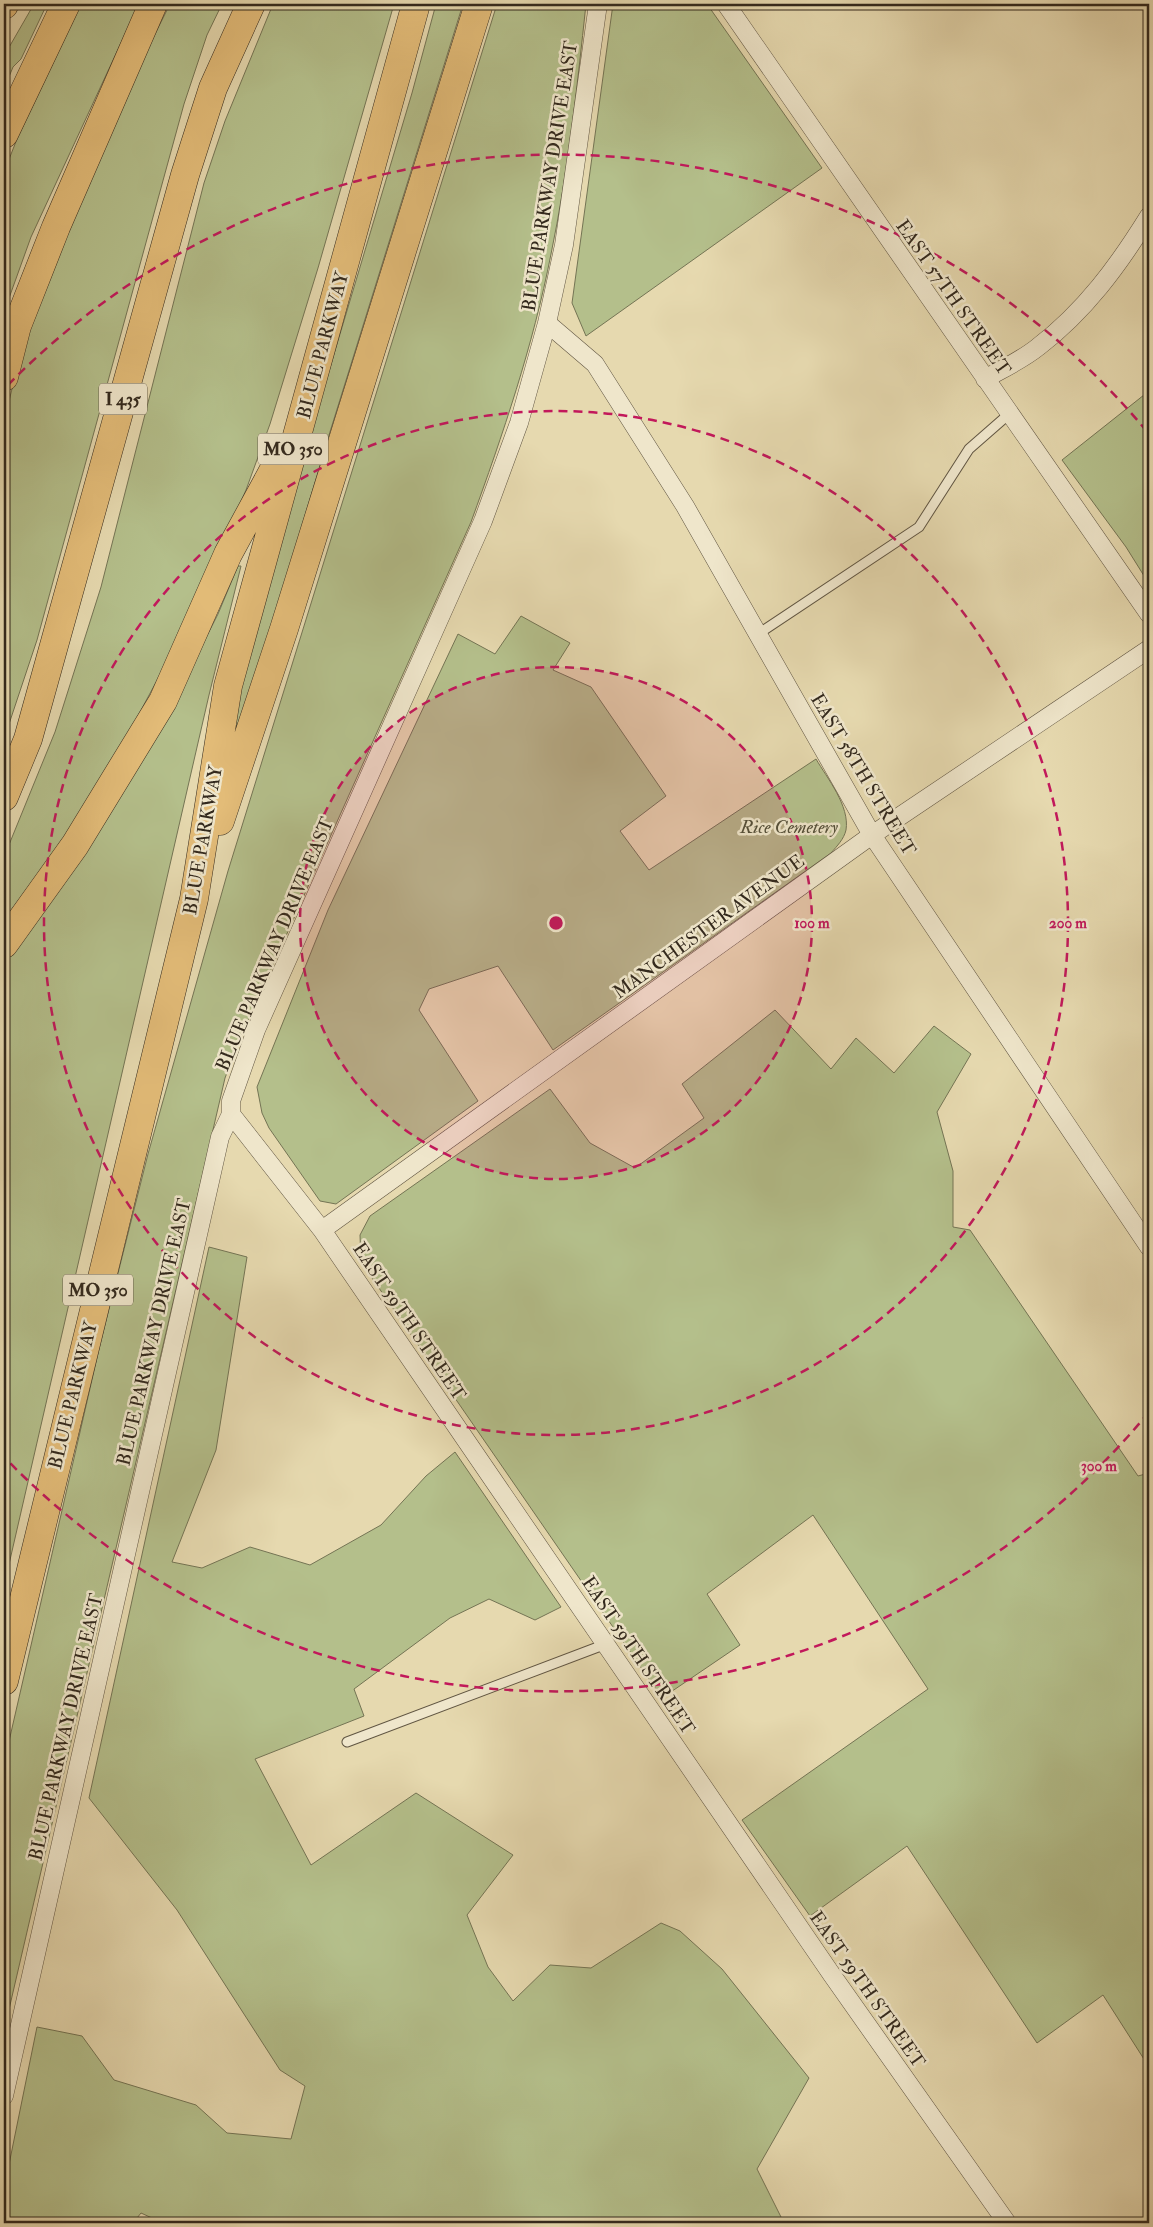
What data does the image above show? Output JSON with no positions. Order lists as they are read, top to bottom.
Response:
{
  "streets": {
    "highway": ["BLUE PARKWAY", "I 435", "MO 350"],
    "street": [
      "BLUE PARKWAY DRIVE EAST",
      "EAST 57TH STREET",
      "EAST 58TH STREET",
      "MANCHESTER AVENUE",
      "EAST 59TH STREET"
    ]
  },
  "crossings": [
    ["BLUE PARKWAY DRIVE EAST", "EAST 58TH STREET"],
    ["BLUE PARKWAY DRIVE EAST", "EAST 59TH STREET"],
    ["EAST 58TH STREET", "MANCHESTER AVENUE"],
    ["MANCHESTER AVENUE", "EAST 59TH STREET"]
  ],
  "parks": ["Rice Cemetery"],
  "rings": ["100 m", "200 m", "300 m"]
}
